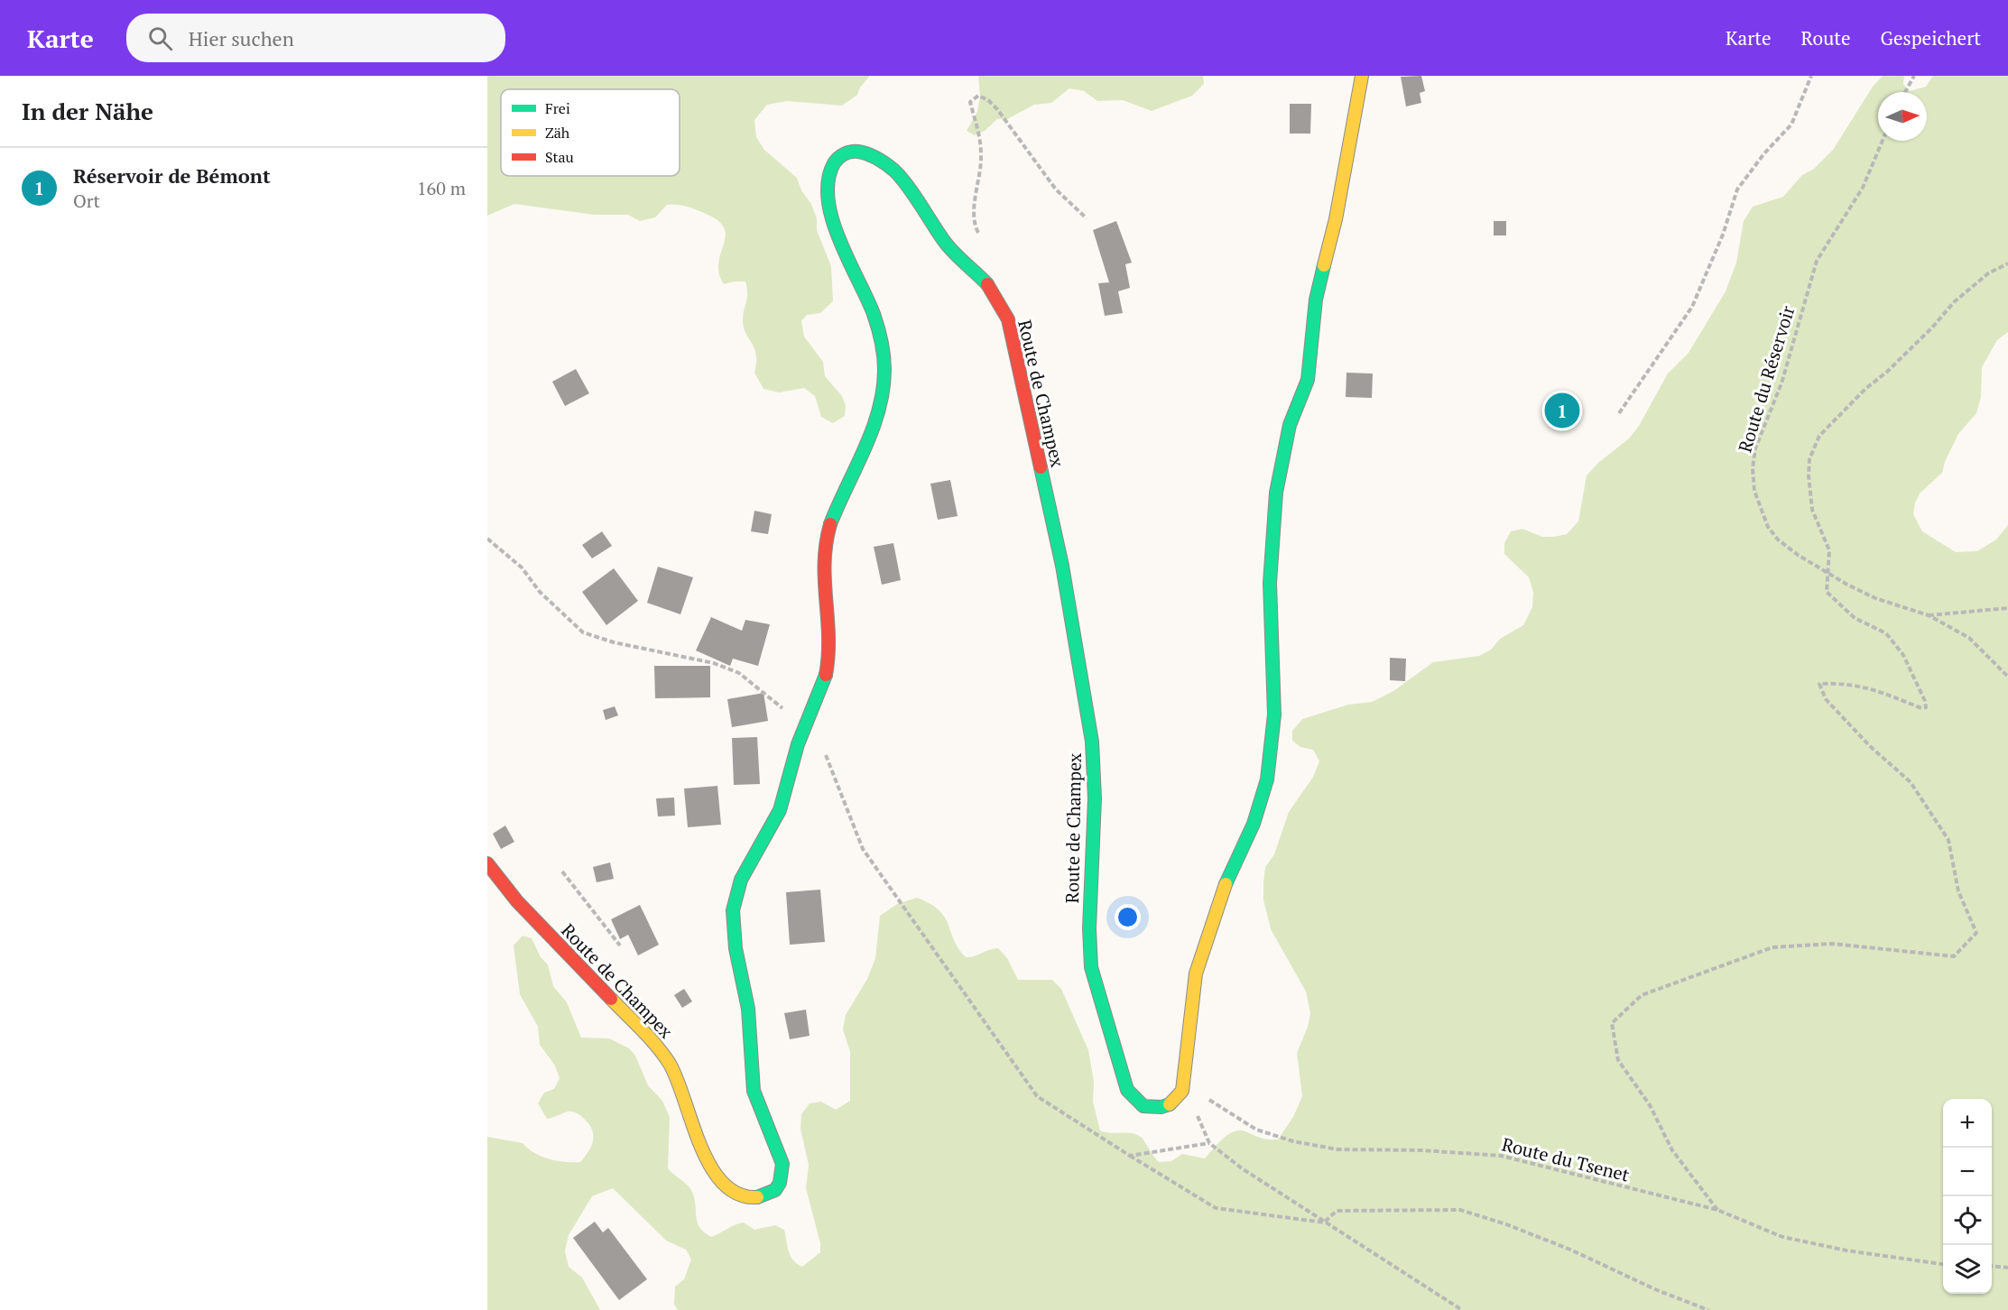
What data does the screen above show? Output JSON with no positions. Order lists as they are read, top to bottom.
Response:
{
  "streets": {
    "street": ["Route de Champex"],
    "path": ["Route du Réservoir", "Route du Tsenet"]
  },
  "crossings": [
    ["Route de Champex", "Route du Tsenet"]
  ],
  "legend": ["Frei", "Zäh", "Stau"],
  "north": "right",
  "page": {
    "header": "Karte",
    "search": "Hier suchen",
    "nav": ["Karte", "Route", "Gespeichert"],
    "heading": "In der Nähe",
    "list": [
      {
        "mark": "1",
        "name": "Réservoir de Bémont",
        "note": "Ort",
        "value": "160 m"
      }
    ],
    "pins": "1",
    "map_buttons": ["+", "−"]
  }
}
